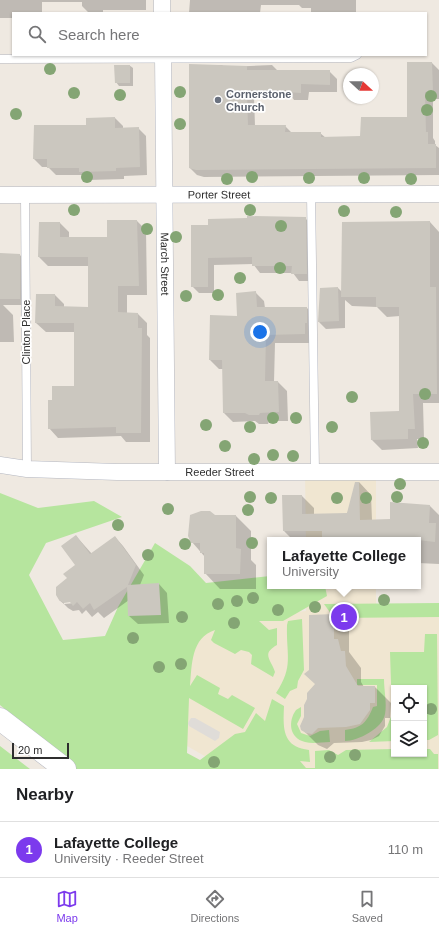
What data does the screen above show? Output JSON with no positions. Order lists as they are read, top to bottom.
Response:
{
  "streets": {
    "street": ["Porter Street", "March Street", "Reeder Street"],
    "lane": ["Clinton Place"]
  },
  "crossings": [
    ["Porter Street", "March Street"],
    ["Porter Street", "Clinton Place"],
    ["March Street", "Reeder Street"],
    ["Clinton Place", "Reeder Street"]
  ],
  "places": ["Cornerstone Church"],
  "scale_bar": "20 m",
  "north": "right",
  "page": {
    "search": "Search here",
    "popup": ["Lafayette College", "University"],
    "pins": "1",
    "scale": "20 m",
    "heading": "Nearby",
    "list": [
      {
        "mark": "1",
        "name": "Lafayette College",
        "note": "University · Reeder Street",
        "value": "110 m"
      }
    ],
    "nav": ["Map", "Directions", "Saved"]
  }
}
